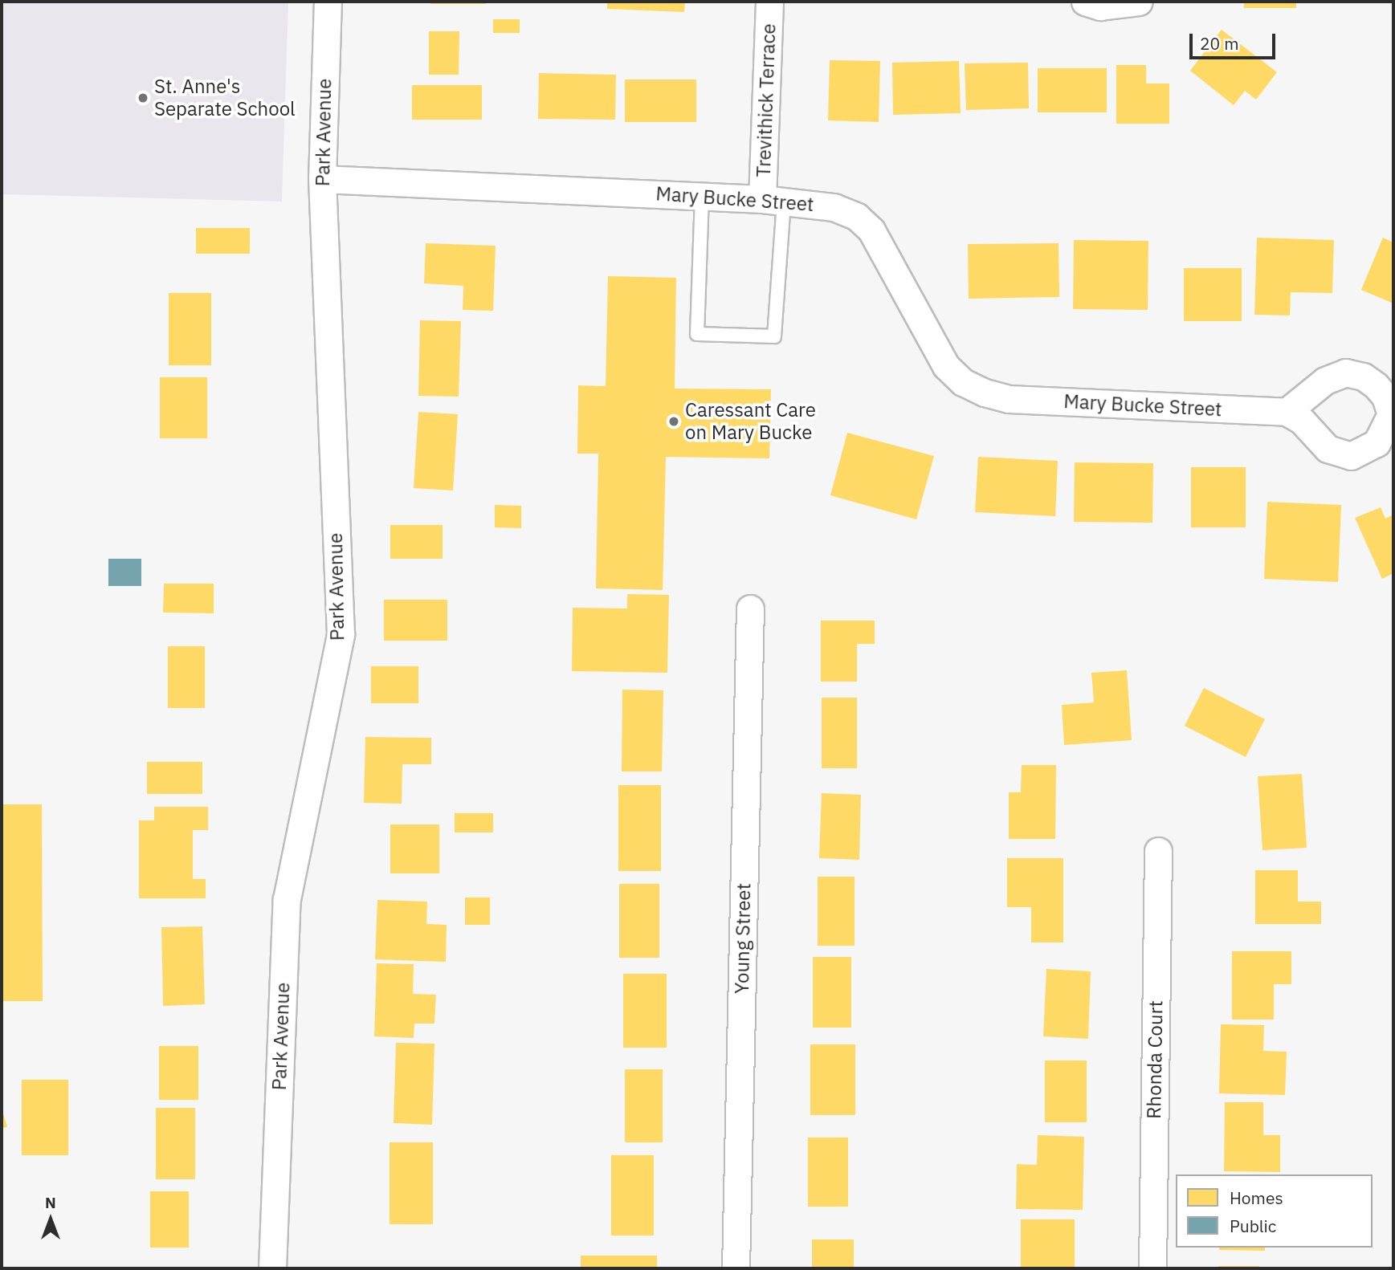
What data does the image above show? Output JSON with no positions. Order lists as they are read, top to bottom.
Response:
{
  "streets": {
    "street": [
      "Trevithick Terrace",
      "Park Avenue",
      "Mary Bucke Street",
      "Young Street",
      "Rhonda Court"
    ]
  },
  "crossings": [
    ["Trevithick Terrace", "Mary Bucke Street"],
    ["Park Avenue", "Mary Bucke Street"]
  ],
  "places": ["St. Anne's Separate School", "Caressant Care on Mary Bucke"],
  "legend": ["Homes", "Public"],
  "scale_bar": "20 m",
  "north": "top"
}
